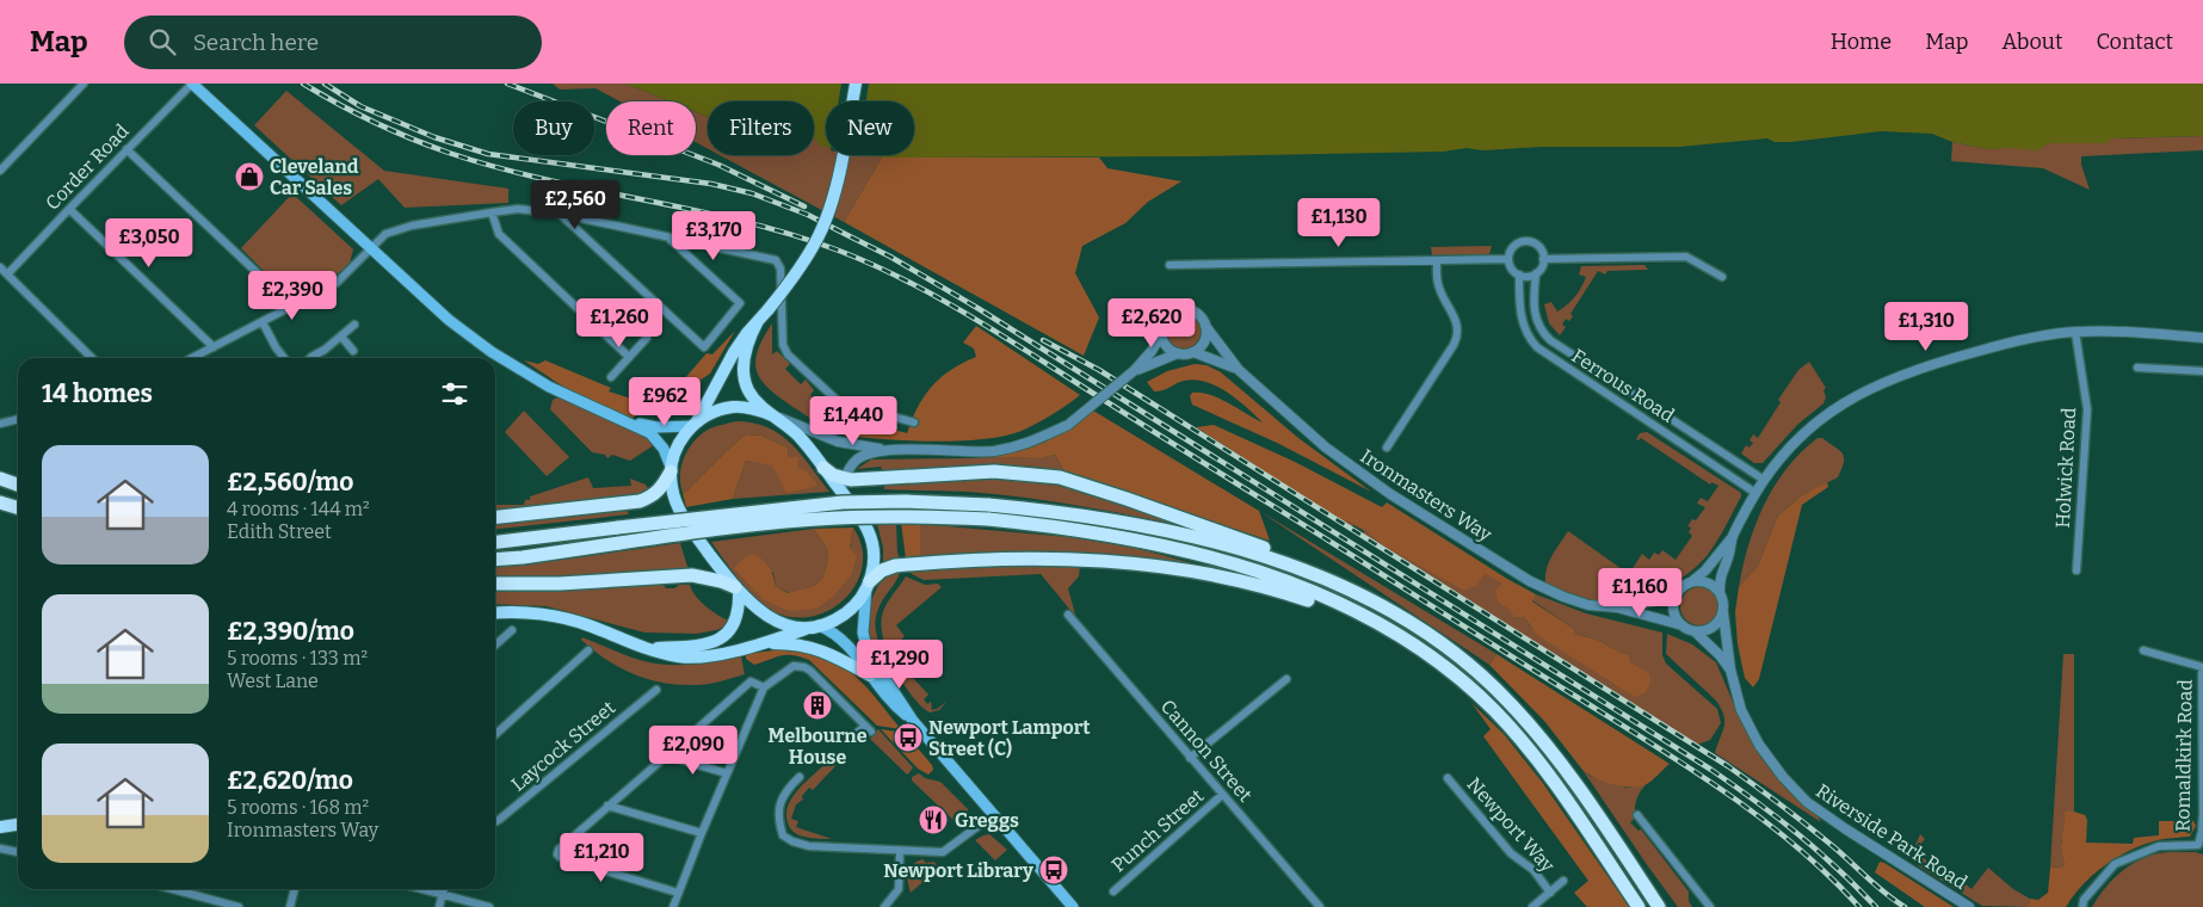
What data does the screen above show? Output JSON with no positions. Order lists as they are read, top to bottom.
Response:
{
  "streets": {
    "street": [
      "Corder Road",
      "Ferrous Road",
      "Holwick Road",
      "Ironmasters Way",
      "Laycock Street",
      "Cannon Street",
      "Romaldkirk Road",
      "Newport Way",
      "Punch Street",
      "Riverside Park Road"
    ]
  },
  "crossings": [
    ["Cannon Street", "Punch Street"]
  ],
  "places": {
    "shop": ["Cleveland Car Sales"],
    "building": ["Melbourne House"],
    "bus stop": ["Newport Lamport Street (C)", "Newport Library"],
    "restaurant": ["Greggs"]
  },
  "page": {
    "header": "Map",
    "search": "Search here",
    "nav": [
      "Home",
      "Map",
      "About",
      "Contact"
    ],
    "chip": [
      "Buy",
      "Rent",
      "Filters",
      "New"
    ],
    "price": [
      "£2,560",
      "£1,130",
      "£3,170",
      "£3,050",
      "£2,390",
      "£1,260",
      "£2,620",
      "£1,310",
      "£962",
      "£1,440",
      "£1,160",
      "£1,290",
      "£2,090",
      "£1,210"
    ],
    "heading": "14 homes",
    "list": [
      {
        "name": "£2,560/mo",
        "note": "4 rooms · 144 m² · Edith Street"
      },
      {
        "name": "£2,390/mo",
        "note": "5 rooms · 133 m² · West Lane"
      },
      {
        "name": "£2,620/mo",
        "note": "5 rooms · 168 m² · Ironmasters Way"
      }
    ]
  }
}
